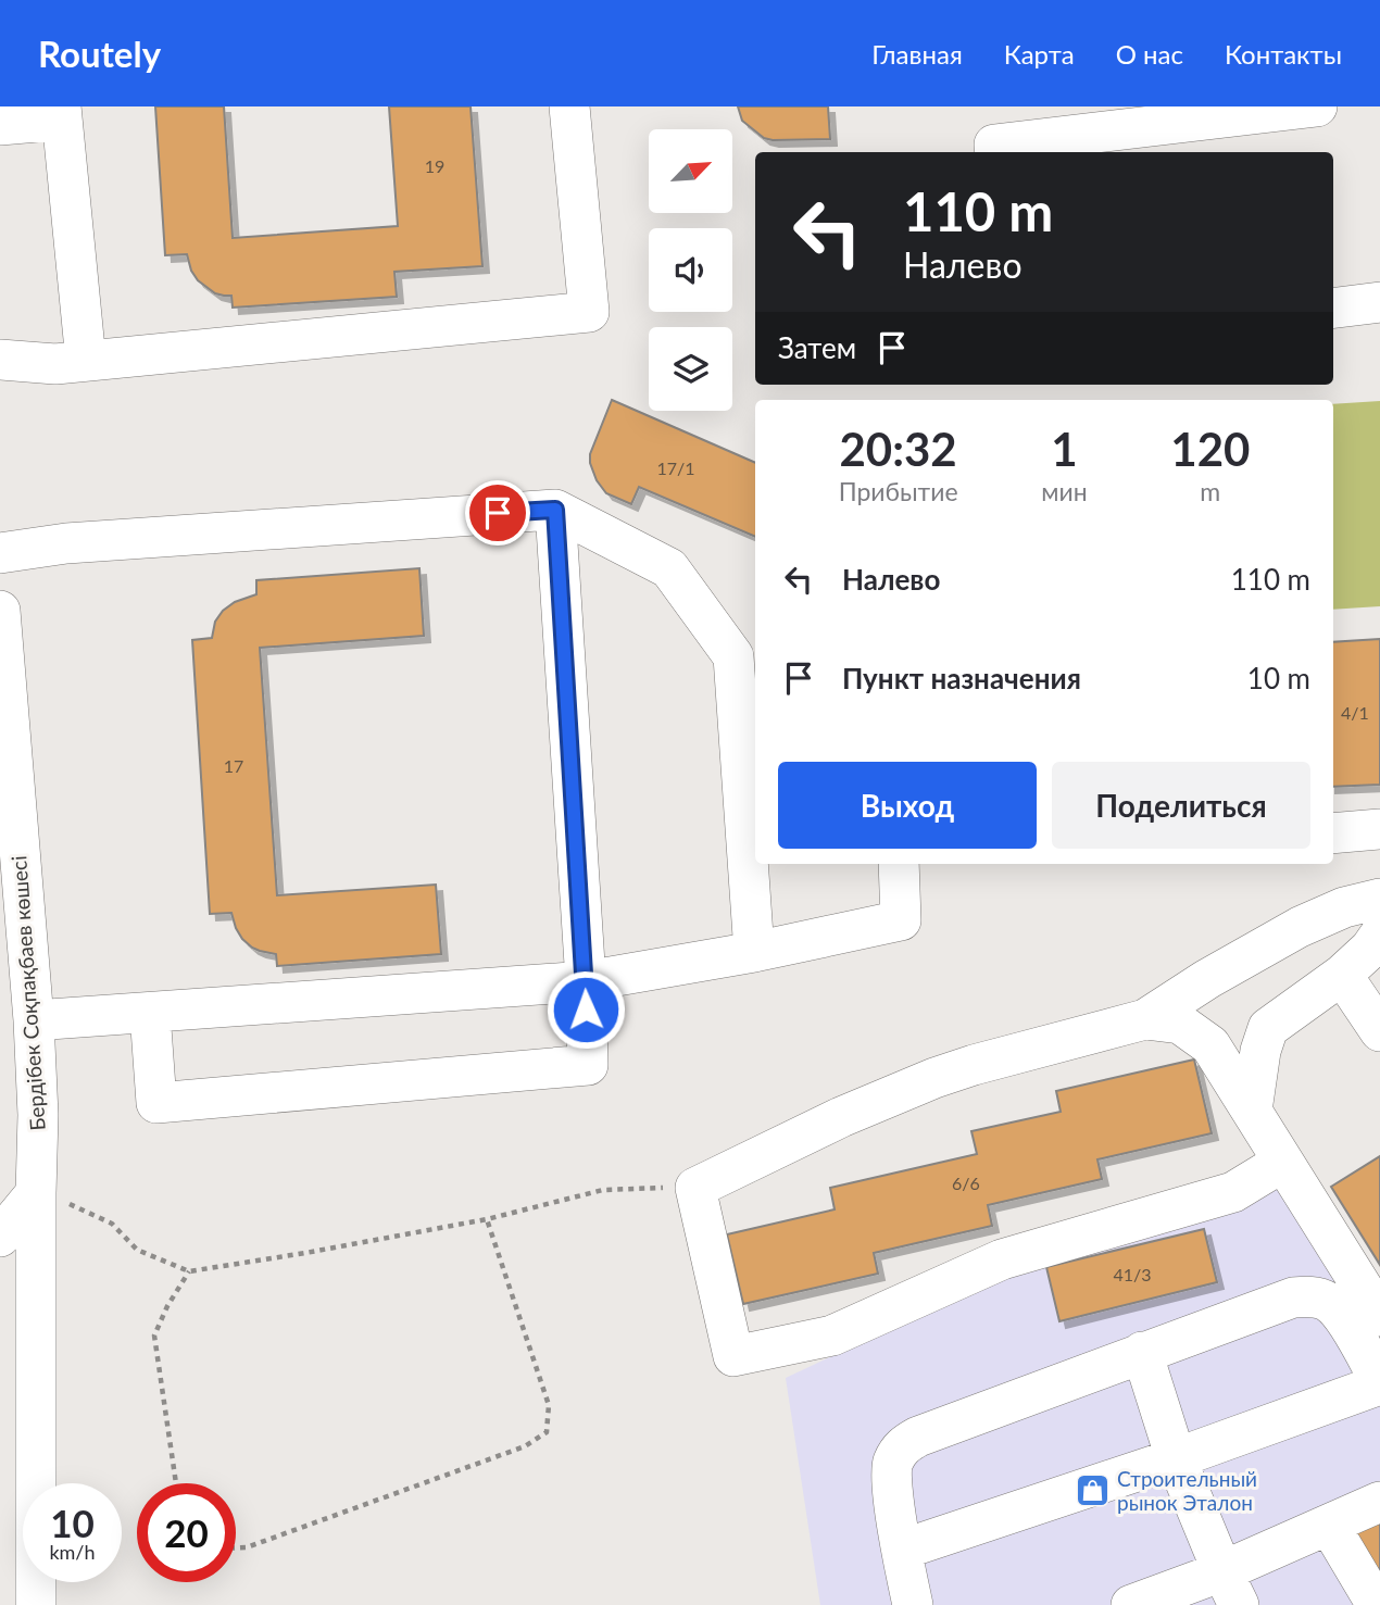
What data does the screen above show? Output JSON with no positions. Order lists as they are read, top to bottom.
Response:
{
  "streets": {
    "street": ["Бердібек Соқпақбаев көшесі"]
  },
  "places": {
    "shop": ["Строительный рынок Эталон"]
  },
  "house_numbers": [
    "19",
    "17/1",
    "4/1",
    "17",
    "6/6",
    "41/3"
  ],
  "north": "top right",
  "page": {
    "header": "Routely",
    "nav": [
      "Главная",
      "Карта",
      "О нас",
      "Контакты"
    ],
    "turn": ["110 m", "Налево"],
    "then": "Затем",
    "eta": [
      "20:32",
      "Прибытие",
      "1",
      "мин",
      "120",
      "m"
    ],
    "list": [
      {
        "name": "Налево",
        "value": "110 m"
      },
      {
        "name": "Пункт назначения",
        "value": "10 m"
      }
    ],
    "buttons": ["Выход", "Поделиться"],
    "speed": "10 km/h",
    "limit": "20"
  }
}
